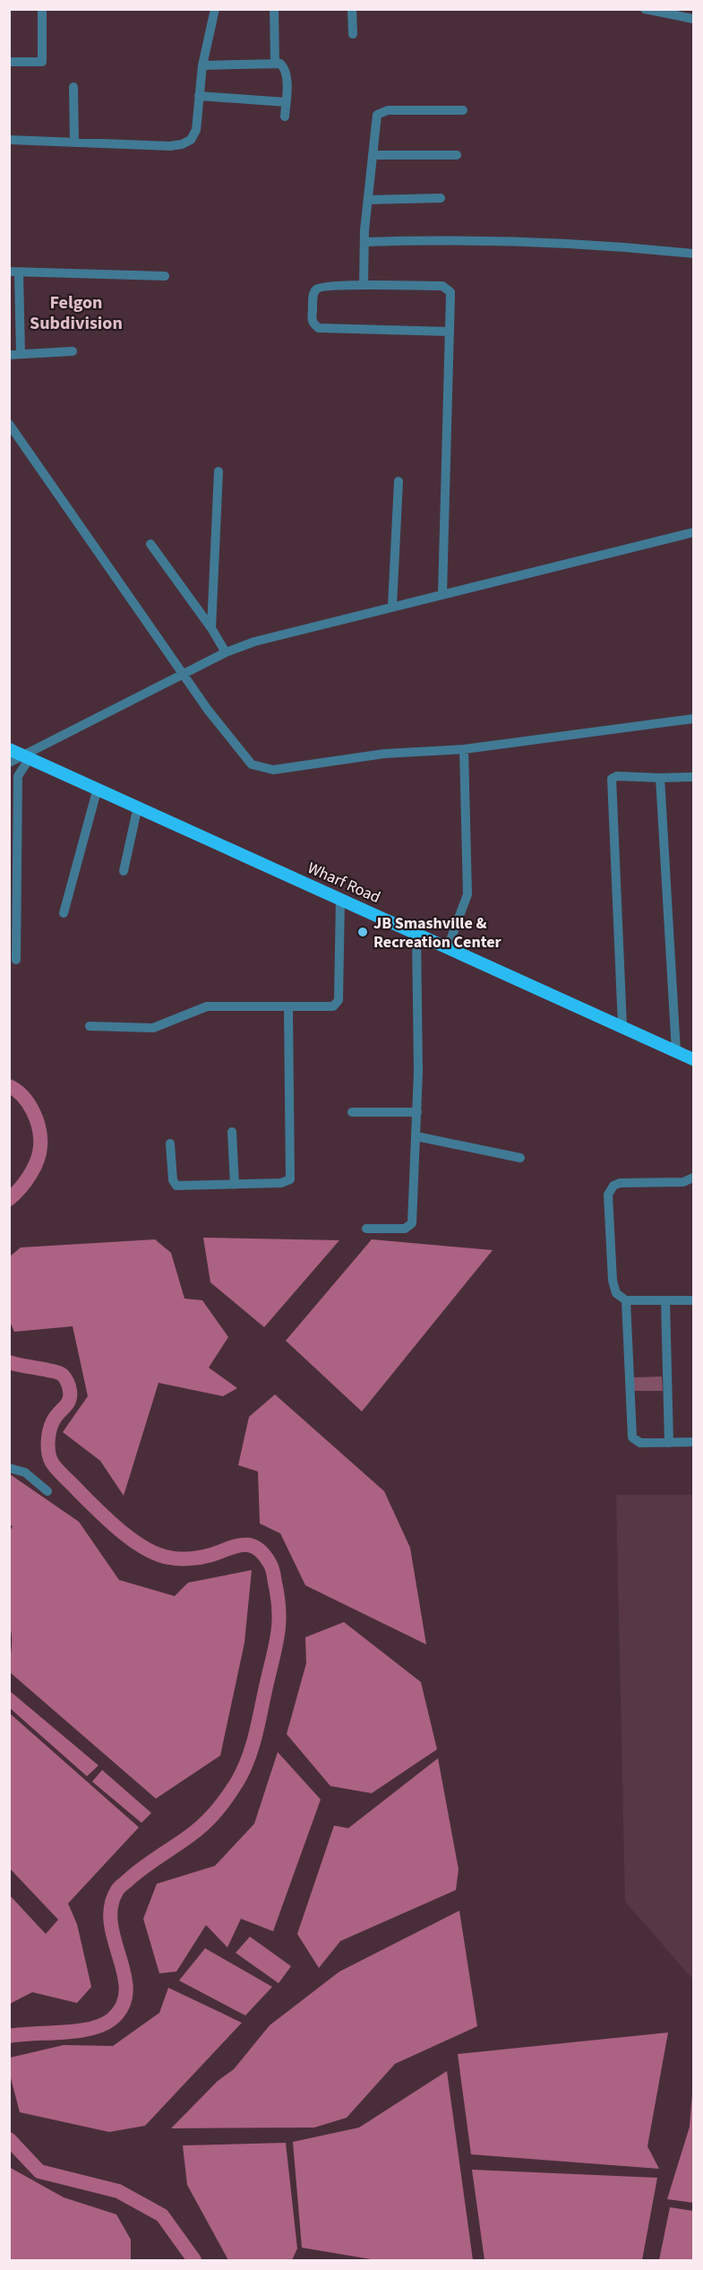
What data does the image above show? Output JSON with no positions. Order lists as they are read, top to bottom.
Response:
{
  "streets": {
    "main road": ["Wharf Road"]
  },
  "districts": ["Felgon Subdivision"],
  "places": ["JB Smashville & Recreation Center"]
}
